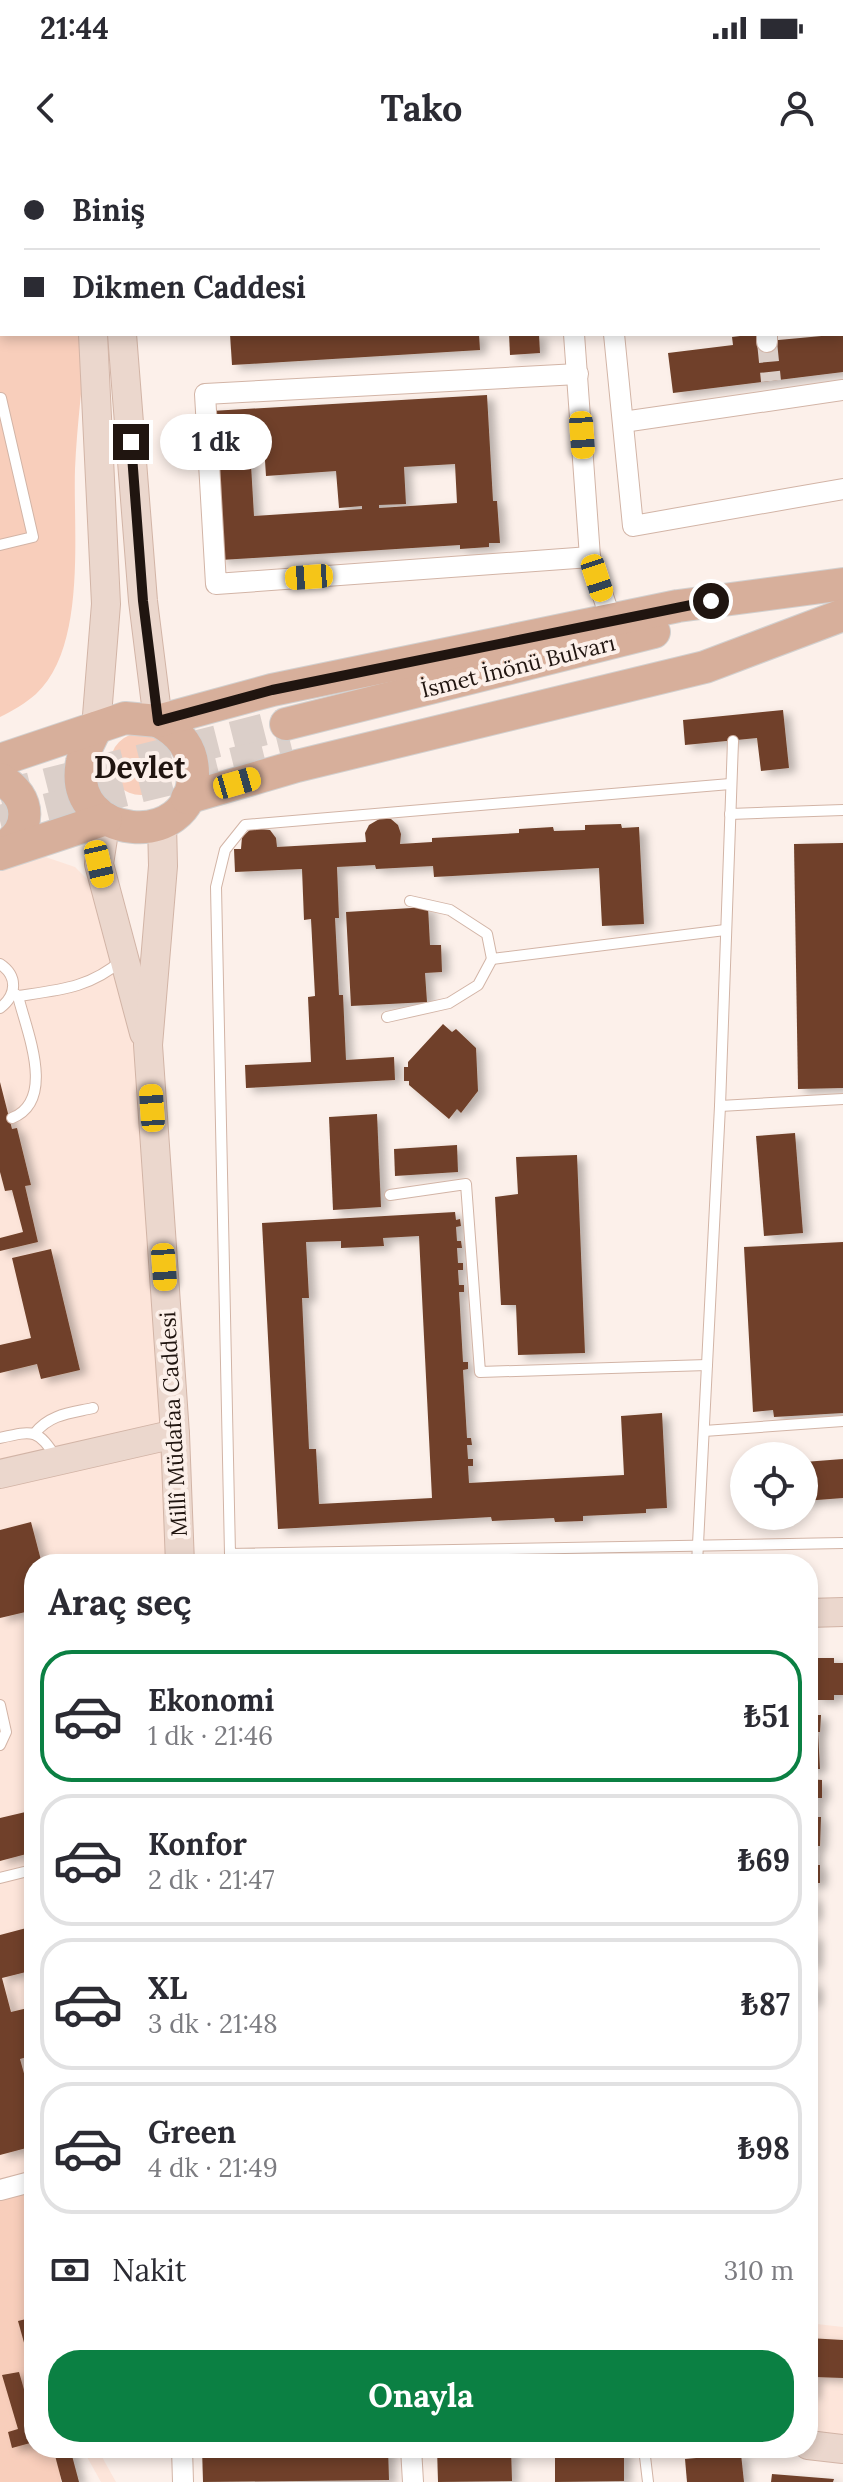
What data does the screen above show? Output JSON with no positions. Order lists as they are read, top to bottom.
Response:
{
  "streets": {
    "main road": ["İsmet İnönü Bulvarı", "Millî Müdafaa Caddesi"]
  },
  "districts": ["Devlet"],
  "page": {
    "status": "21:44",
    "header": "Tako",
    "banner": ["Biniş", "Dikmen Caddesi"],
    "bubble": "1 dk",
    "heading": "Araç seç",
    "list": [
      {
        "name": "Ekonomi",
        "note": "1 dk · 21:46",
        "value": "₺51"
      },
      {
        "name": "Konfor",
        "note": "2 dk · 21:47",
        "value": "₺69"
      },
      {
        "name": "XL",
        "note": "3 dk · 21:48",
        "value": "₺87"
      },
      {
        "name": "Green",
        "note": "4 dk · 21:49",
        "value": "₺98"
      }
    ],
    "pay": ["Nakit", "310 m"],
    "buttons": "Onayla"
  }
}
